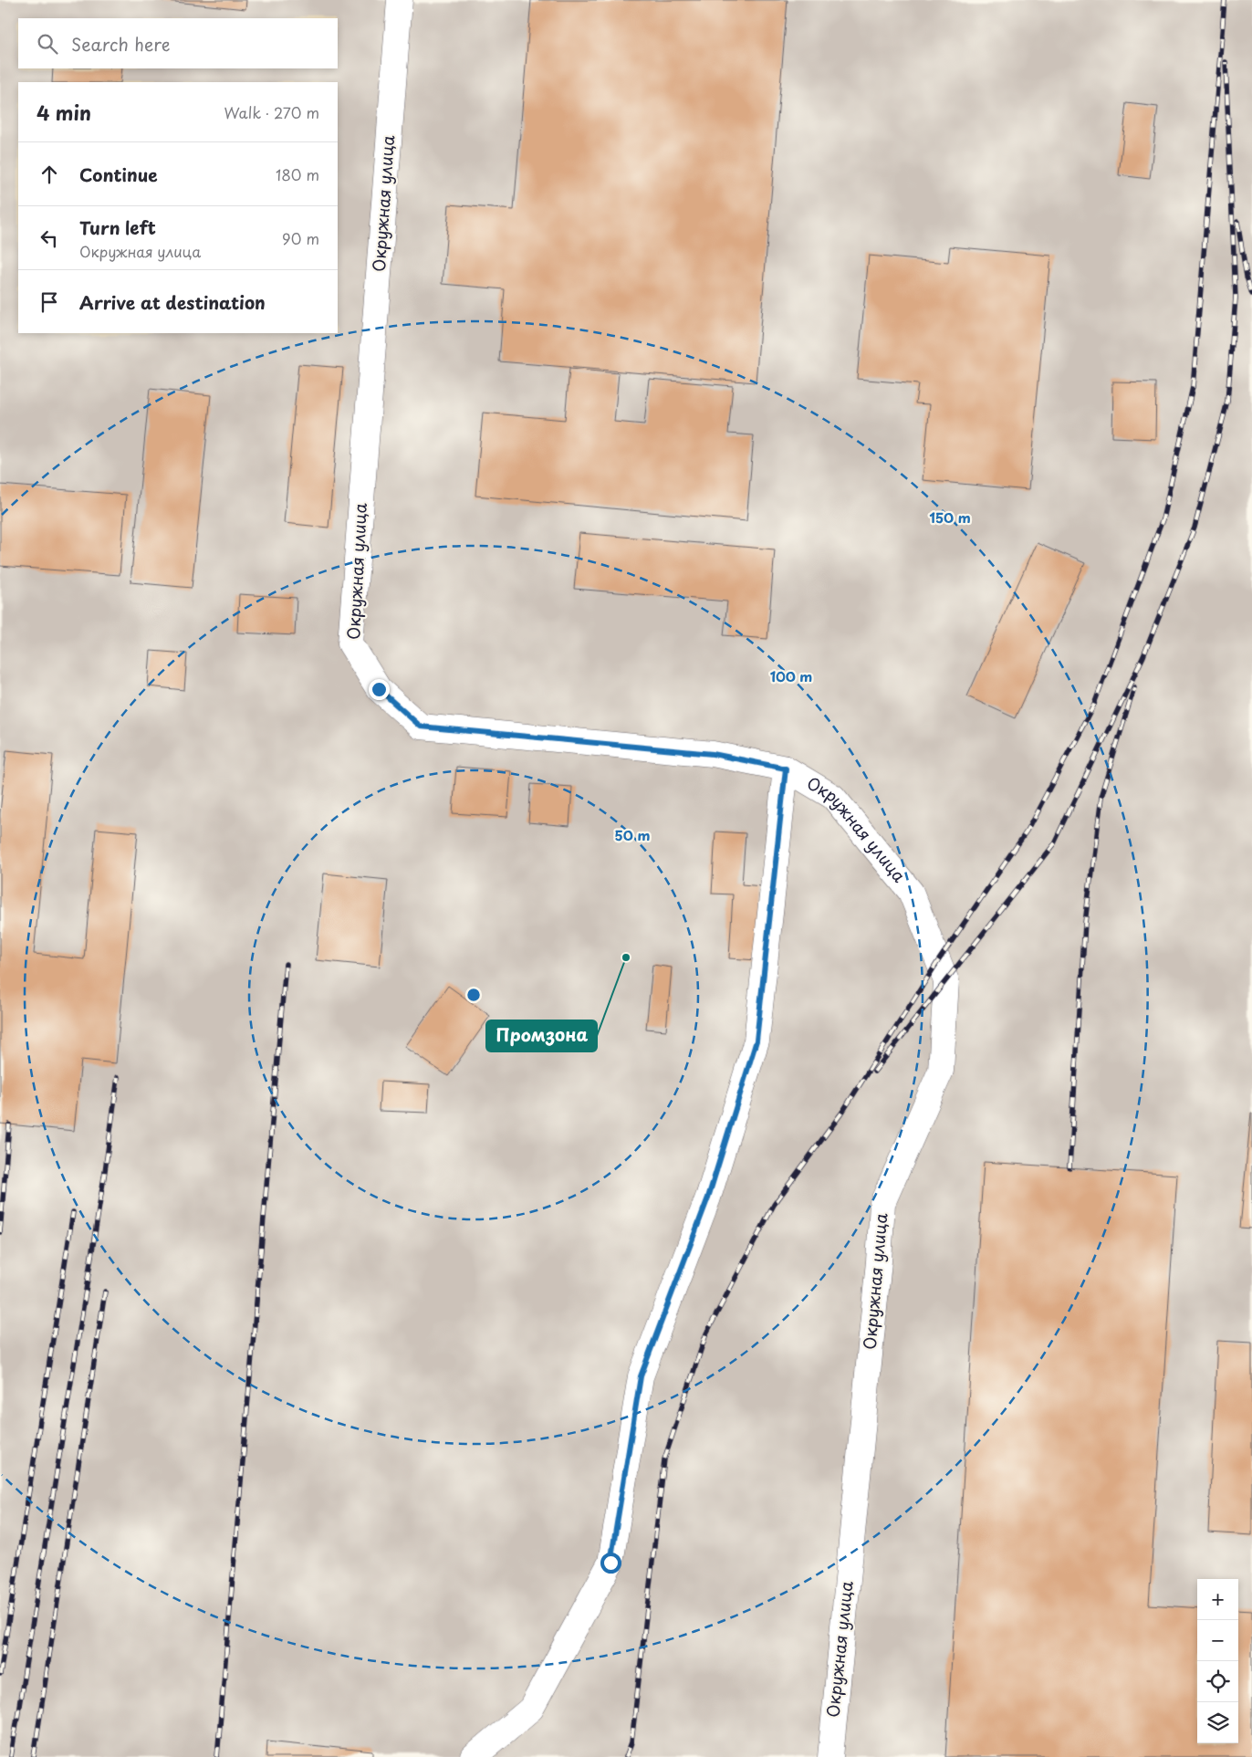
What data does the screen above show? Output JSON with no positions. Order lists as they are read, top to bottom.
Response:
{
  "streets": {
    "street": ["Окружная улица"]
  },
  "places": ["Промзона"],
  "page": {
    "search": "Search here",
    "heading": ["4 min", "Walk · 270 m"],
    "list": [
      ["Continue", "180 m"],
      ["Turn left", "Окружная улица", "90 m"],
      "Arrive at destination"
    ],
    "map_buttons": ["+", "−"]
  },
  "rings": ["150 m", "100 m", "50 m"]
}
